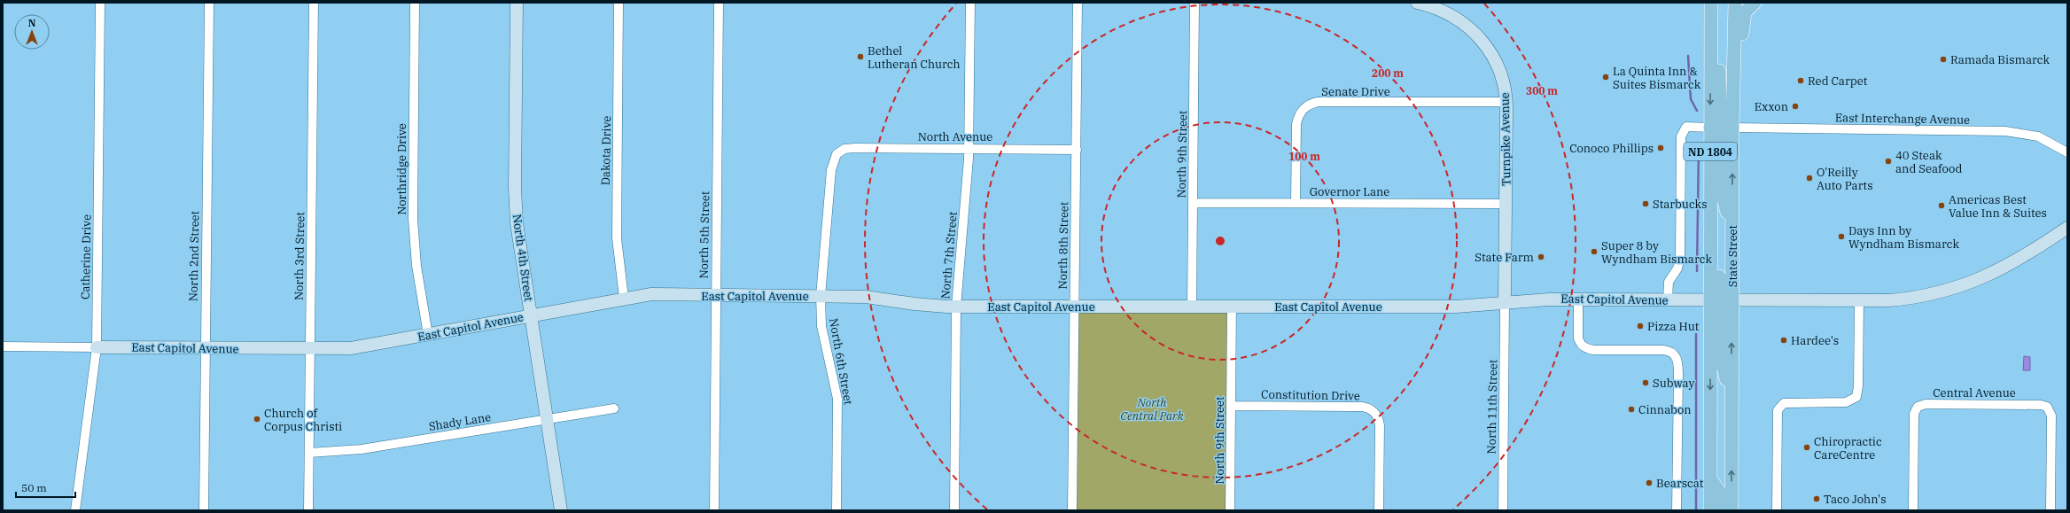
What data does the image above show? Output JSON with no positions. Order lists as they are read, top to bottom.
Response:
{
  "streets": {
    "main road": ["ND 1804", "State Street"],
    "street": [
      "Senate Drive",
      "East Interchange Avenue",
      "North Avenue",
      "Turnpike Avenue",
      "Dakota Drive",
      "North 9th Street",
      "Northridge Drive",
      "Governor Lane",
      "North 5th Street",
      "North 8th Street",
      "North 7th Street",
      "North 2nd Street",
      "North 3rd Street",
      "Catherine Drive",
      "North 4th Street",
      "East Capitol Avenue",
      "North 6th Street",
      "Central Avenue",
      "Constitution Drive",
      "North 11th Street",
      "Shady Lane"
    ]
  },
  "crossings": [
    ["Senate Drive", "Turnpike Avenue"],
    ["Senate Drive", "Governor Lane"],
    ["East Interchange Avenue", "State Street"],
    ["North Avenue", "North 8th Street"],
    ["North Avenue", "North 7th Street"],
    ["North Avenue", "North 6th Street"],
    ["Turnpike Avenue", "Governor Lane"],
    ["Turnpike Avenue", "East Capitol Avenue"],
    ["Turnpike Avenue", "North 11th Street"],
    ["Dakota Drive", "East Capitol Avenue"],
    ["North 9th Street", "Governor Lane"],
    ["North 9th Street", "East Capitol Avenue"],
    ["North 9th Street", "Constitution Drive"],
    ["Northridge Drive", "East Capitol Avenue"],
    ["North 5th Street", "East Capitol Avenue"],
    ["North 8th Street", "East Capitol Avenue"],
    ["North 7th Street", "East Capitol Avenue"],
    ["North 2nd Street", "East Capitol Avenue"],
    ["North 3rd Street", "East Capitol Avenue"],
    ["North 3rd Street", "Shady Lane"],
    ["State Street", "East Capitol Avenue"],
    ["Catherine Drive", "East Capitol Avenue"],
    ["North 4th Street", "East Capitol Avenue"],
    ["North 4th Street", "Shady Lane"],
    ["East Capitol Avenue", "North 6th Street"],
    ["East Capitol Avenue", "North 11th Street"]
  ],
  "parks": ["North Central Park"],
  "places": [
    "Bethel Lutheran Church",
    "Ramada Bismarck",
    "La Quinta Inn & Suites Bismarck",
    "Red Carpet",
    "Exxon",
    "Conoco Phillips",
    "40 Steak and Seafood",
    "O'Reilly Auto Parts",
    "Starbucks",
    "Americas Best Value Inn & Suites",
    "Days Inn by Wyndham Bismarck",
    "Super 8 by Wyndham Bismarck",
    "State Farm",
    "Pizza Hut",
    "Hardee's",
    "Subway",
    "Cinnabon",
    "Church of Corpus Christi",
    "Chiropractic CareCentre",
    "Bearscat",
    "Taco John's"
  ],
  "scale_bar": "50 m",
  "north": "top",
  "rings": ["200 m", "300 m", "100 m"]
}
